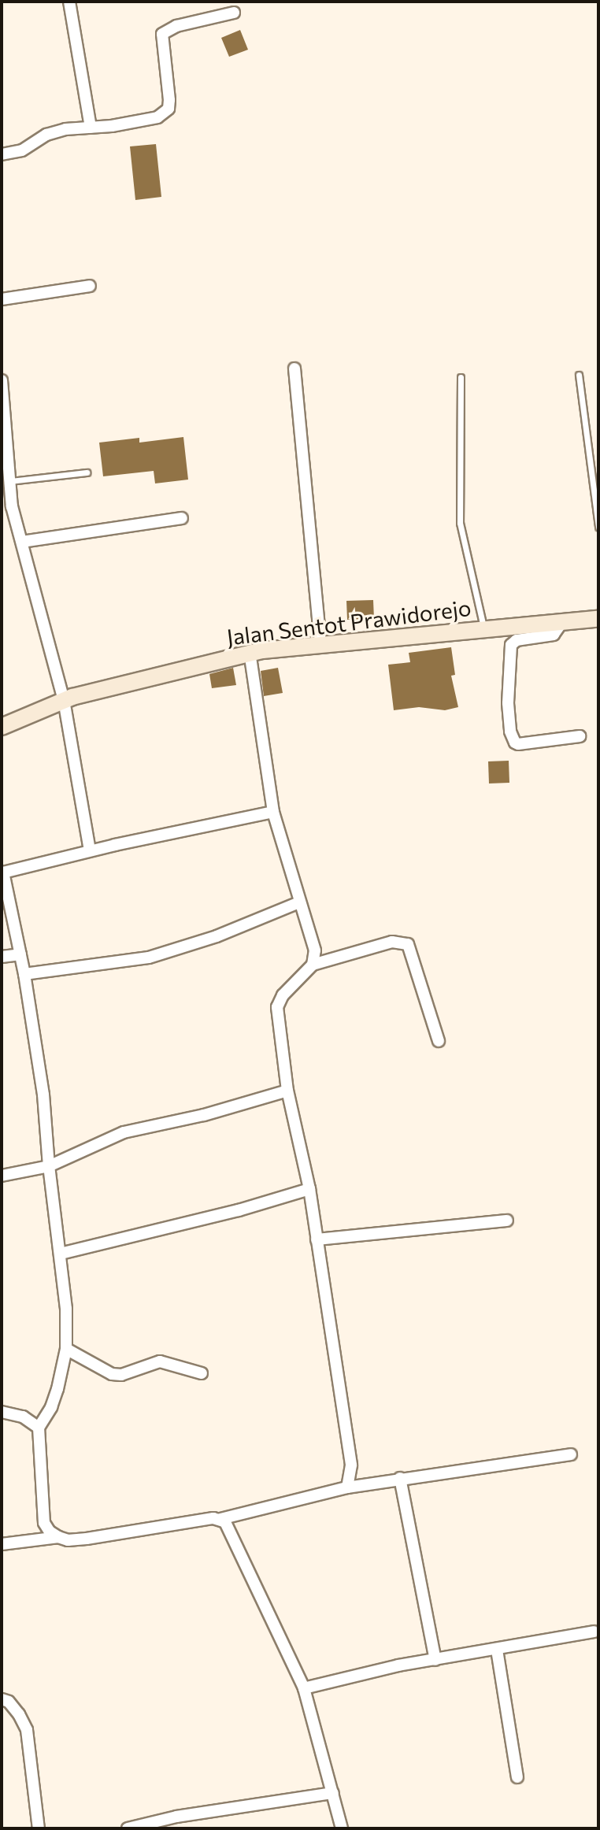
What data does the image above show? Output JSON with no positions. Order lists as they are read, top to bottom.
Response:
{
  "streets": {
    "main road": ["Jalan Sentot Prawidorejo"]
  }
}
